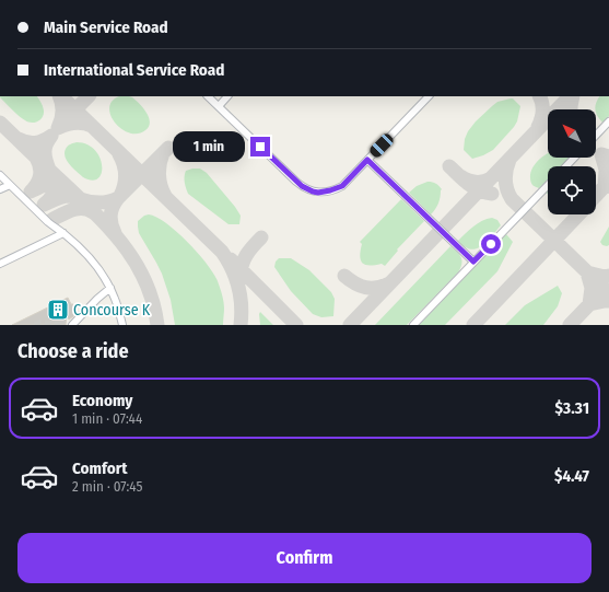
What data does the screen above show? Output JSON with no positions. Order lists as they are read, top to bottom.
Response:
{
  "places": {
    "building": ["Concourse K"]
  },
  "north": "top left",
  "page": {
    "banner": ["Main Service Road", "International Service Road"],
    "bubble": "1 min",
    "heading": "Choose a ride",
    "list": [
      {
        "name": "Economy",
        "note": "1 min · 07:44",
        "value": "$3.31"
      },
      {
        "name": "Comfort",
        "note": "2 min · 07:45",
        "value": "$4.47"
      }
    ],
    "buttons": "Confirm"
  }
}
